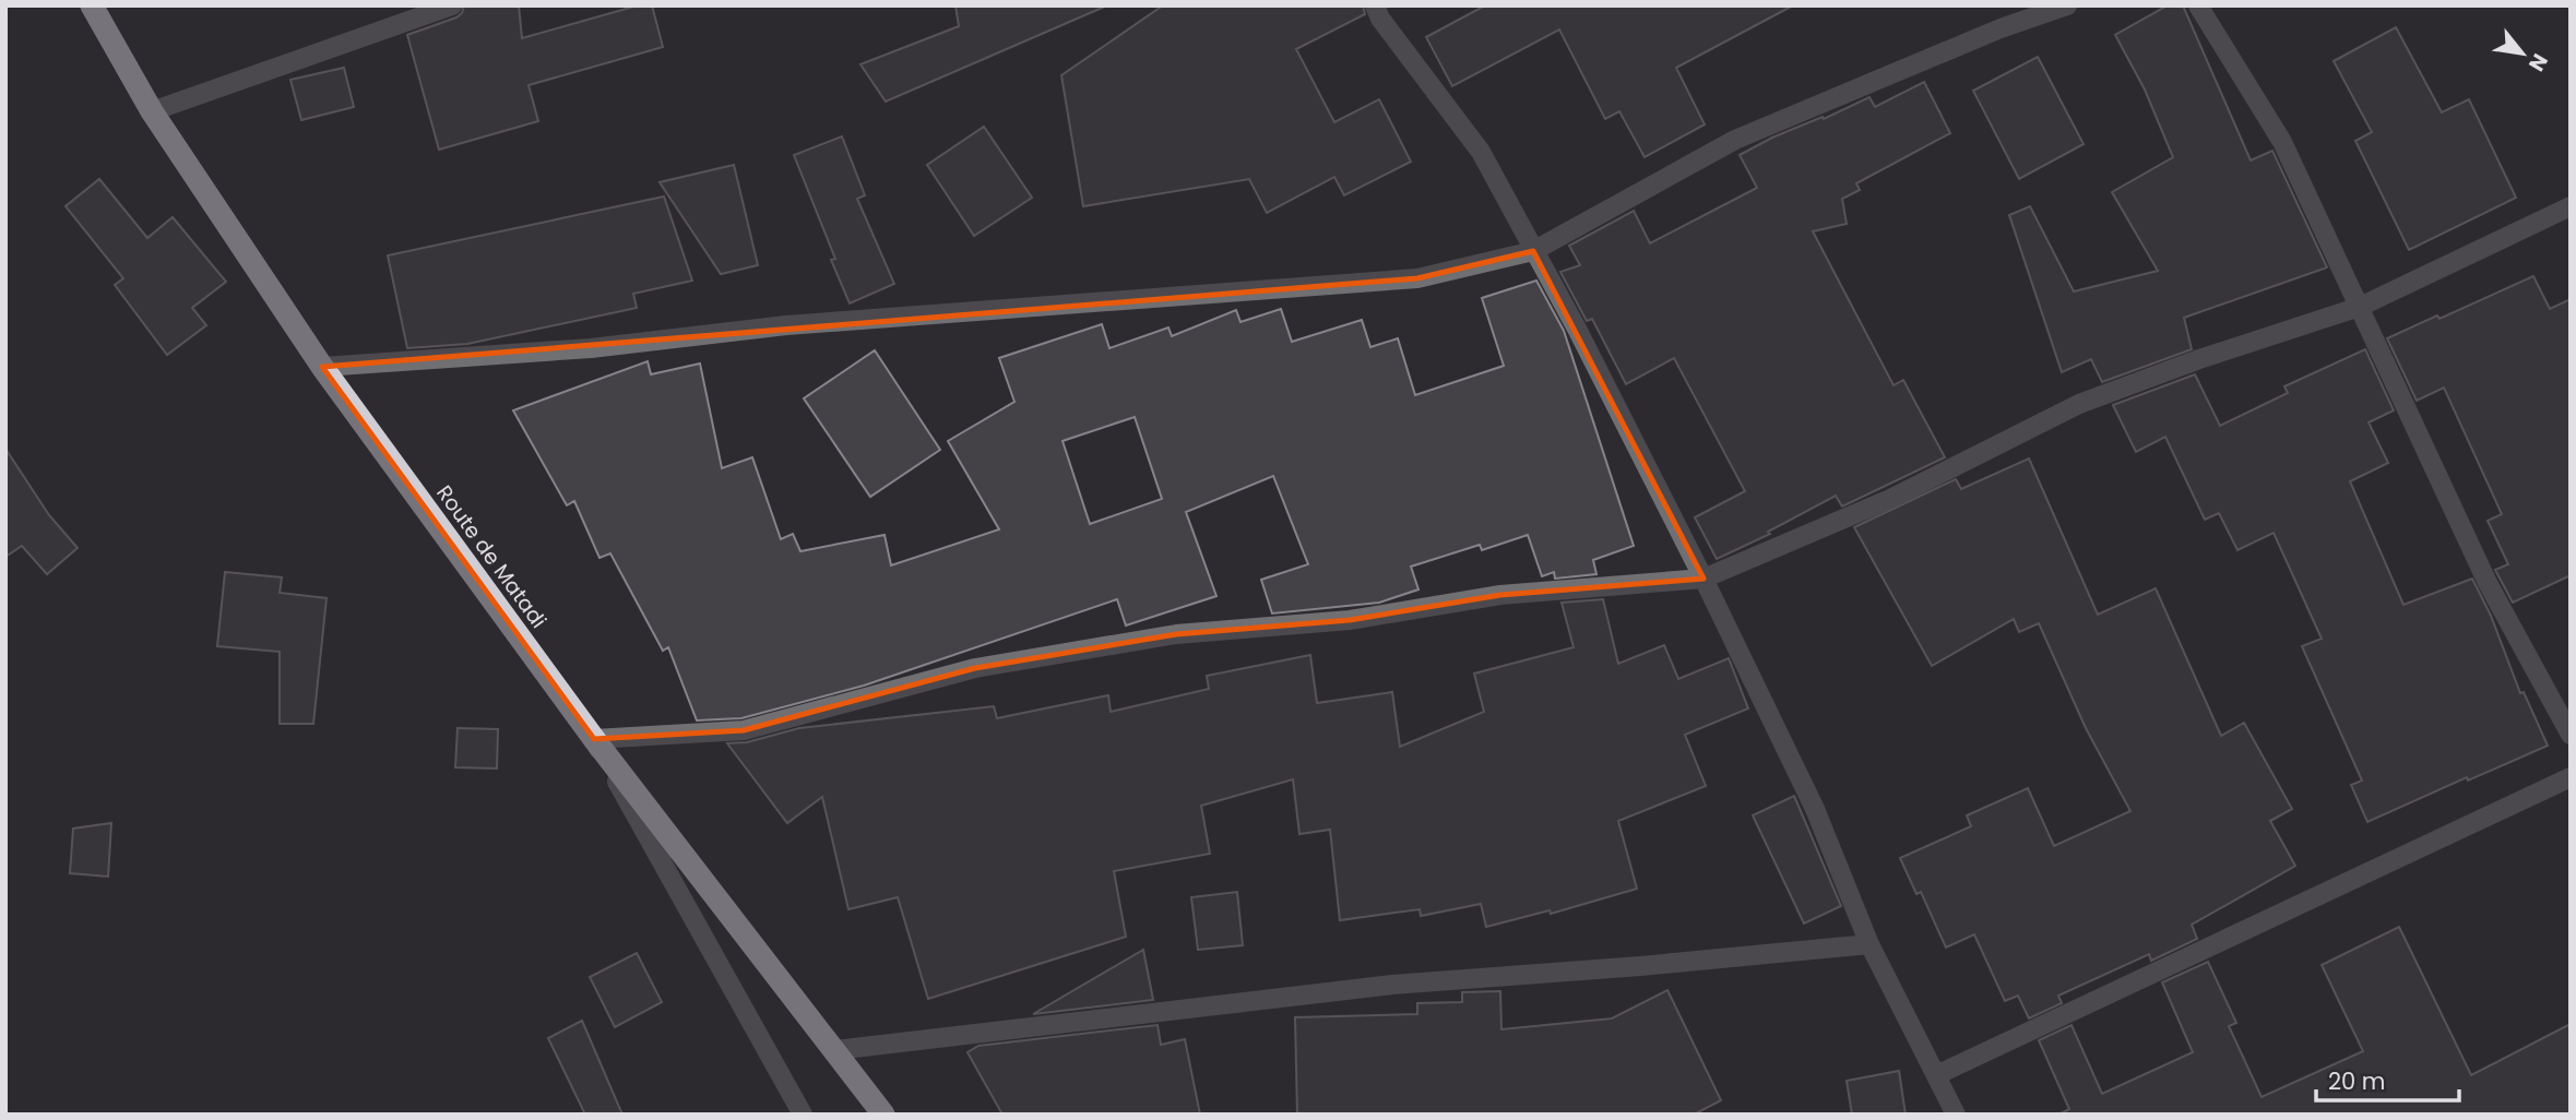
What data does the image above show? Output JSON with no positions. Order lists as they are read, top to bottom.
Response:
{
  "streets": {
    "highway": ["Route de Matadi"]
  },
  "scale_bar": "20 m",
  "north": "bottom right"
}
